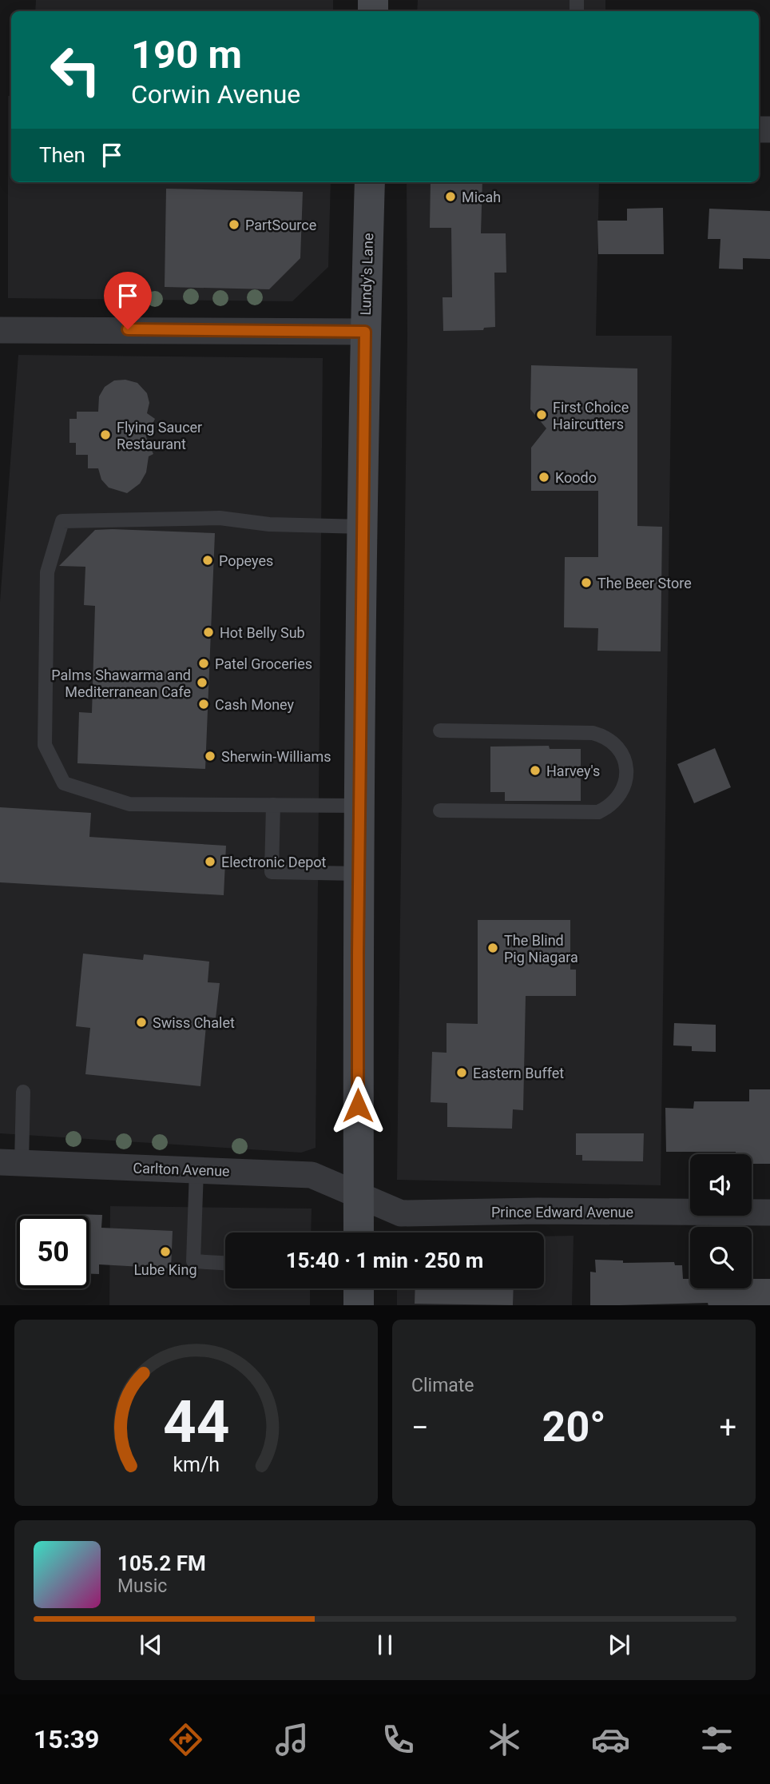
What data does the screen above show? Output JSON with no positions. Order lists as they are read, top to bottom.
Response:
{
  "streets": {
    "main road": ["Lundy's Lane"],
    "street": ["Carlton Avenue", "Prince Edward Avenue"]
  },
  "crossings": [
    ["Lundy's Lane", "Carlton Avenue"],
    ["Lundy's Lane", "Prince Edward Avenue"],
    ["Carlton Avenue", "Prince Edward Avenue"]
  ],
  "places": [
    "Micah",
    "PartSource",
    "First Choice Haircutters",
    "Flying Saucer Restaurant",
    "Koodo",
    "Popeyes",
    "The Beer Store",
    "Hot Belly Sub",
    "Patel Groceries",
    "Palms Shawarma and Mediterranean Cafe",
    "Cash Money",
    "Sherwin-Williams",
    "Harvey's",
    "Electronic Depot",
    "The Blind Pig Niagara",
    "Swiss Chalet",
    "Eastern Buffet",
    "Lube King"
  ],
  "page": {
    "turn": ["190 m", "Corwin Avenue"],
    "then": "Then",
    "limit": "50",
    "trip": "15:40 · 1 min · 250 m",
    "tile": "Climate",
    "heat": ["−", "20°", "+"],
    "song": ["105.2 FM", "Music"],
    "tabs": "15:39",
    "gauge": ["44", "km/h"]
  }
}
